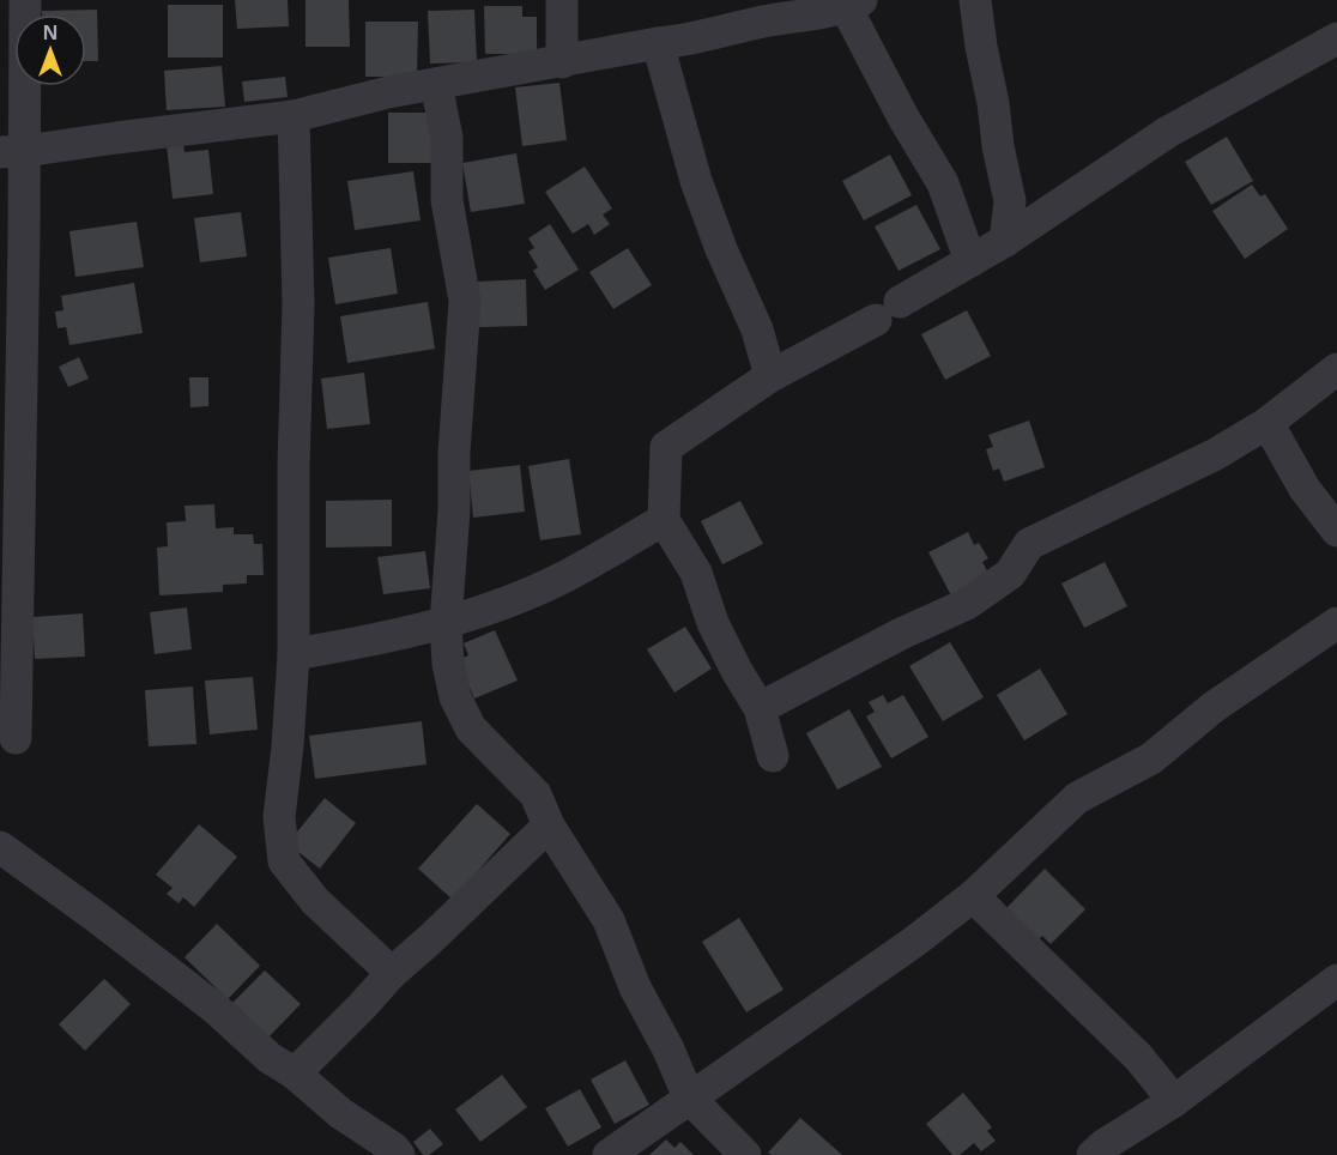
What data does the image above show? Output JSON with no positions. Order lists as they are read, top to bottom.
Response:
{
  "north": "top"
}
